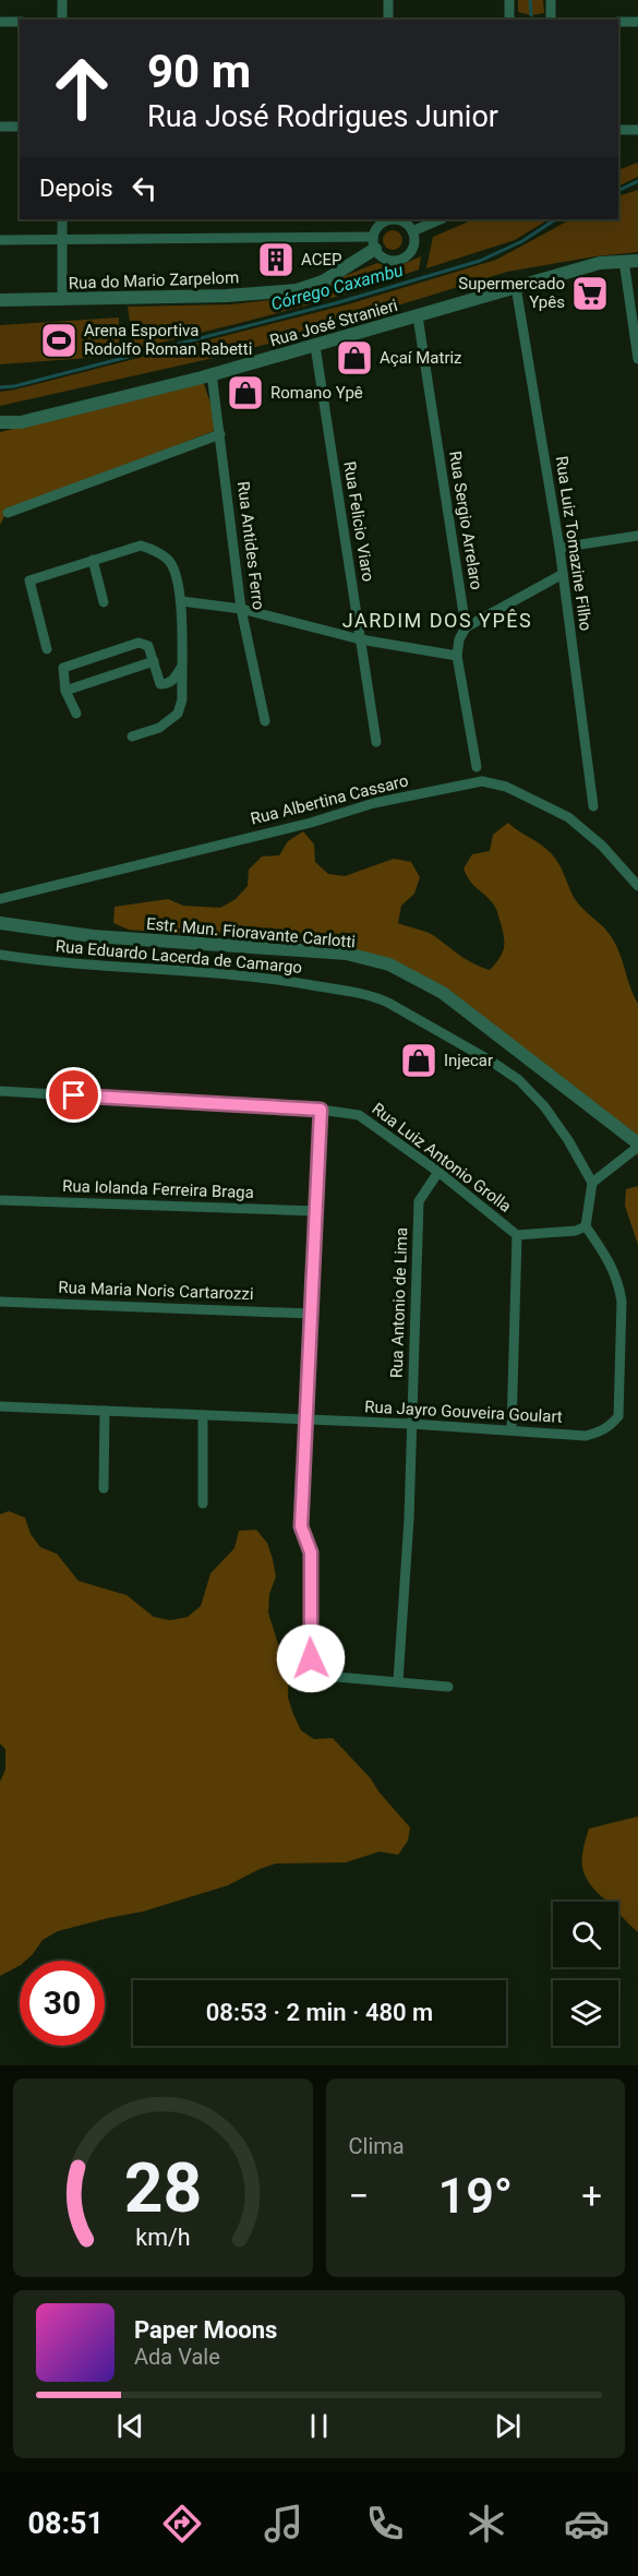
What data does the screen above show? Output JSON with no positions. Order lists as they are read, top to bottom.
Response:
{
  "streets": {
    "street": [
      "Rua do Mario Zarpelom",
      "Rua José Stranieri",
      "Rua Sergio Arrelaro",
      "Rua Felicio Viaro",
      "Rua Luiz Tomazine Filho",
      "Rua Antides Ferro",
      "Rua Albertina Cassaro",
      "Estr. Mun. Fioravante Carlotti",
      "Rua Eduardo Lacerda de Camargo",
      "Rua Luiz Antonio Grolla",
      "Rua Iolanda Ferreira Braga",
      "Rua Maria Noris Cartarozzi",
      "Rua Antonio de Lima",
      "Rua Jayro Gouveira Goulart"
    ]
  },
  "crossings": [
    ["Rua José Stranieri", "Rua Sergio Arrelaro"],
    ["Rua José Stranieri", "Rua Felicio Viaro"],
    ["Rua José Stranieri", "Rua Luiz Tomazine Filho"],
    ["Rua José Stranieri", "Rua Antides Ferro"],
    ["Rua Luiz Antonio Grolla", "Rua Antonio de Lima"],
    ["Rua Luiz Antonio Grolla", "Rua Jayro Gouveira Goulart"],
    ["Rua Antonio de Lima", "Rua Jayro Gouveira Goulart"]
  ],
  "districts": ["JARDIM DOS YPÊS"],
  "water": ["Córrego Caxambu"],
  "places": {
    "building": ["ACEP"],
    "supermarket": ["Supermercado Ypês"],
    "sports": ["Arena Esportiva Rodolfo Roman Rabetti"],
    "shop": ["Açaí Matriz", "Romano Ypê", "Injecar"]
  },
  "page": {
    "turn": ["90 m", "Rua José Rodrigues Junior"],
    "then": "Depois",
    "limit": "30",
    "trip": "08:53 · 2 min · 480 m",
    "tile": "Clima",
    "heat": ["−", "19°", "+"],
    "song": ["Paper Moons", "Ada Vale"],
    "tabs": "08:51",
    "gauge": ["28", "km/h"]
  }
}
